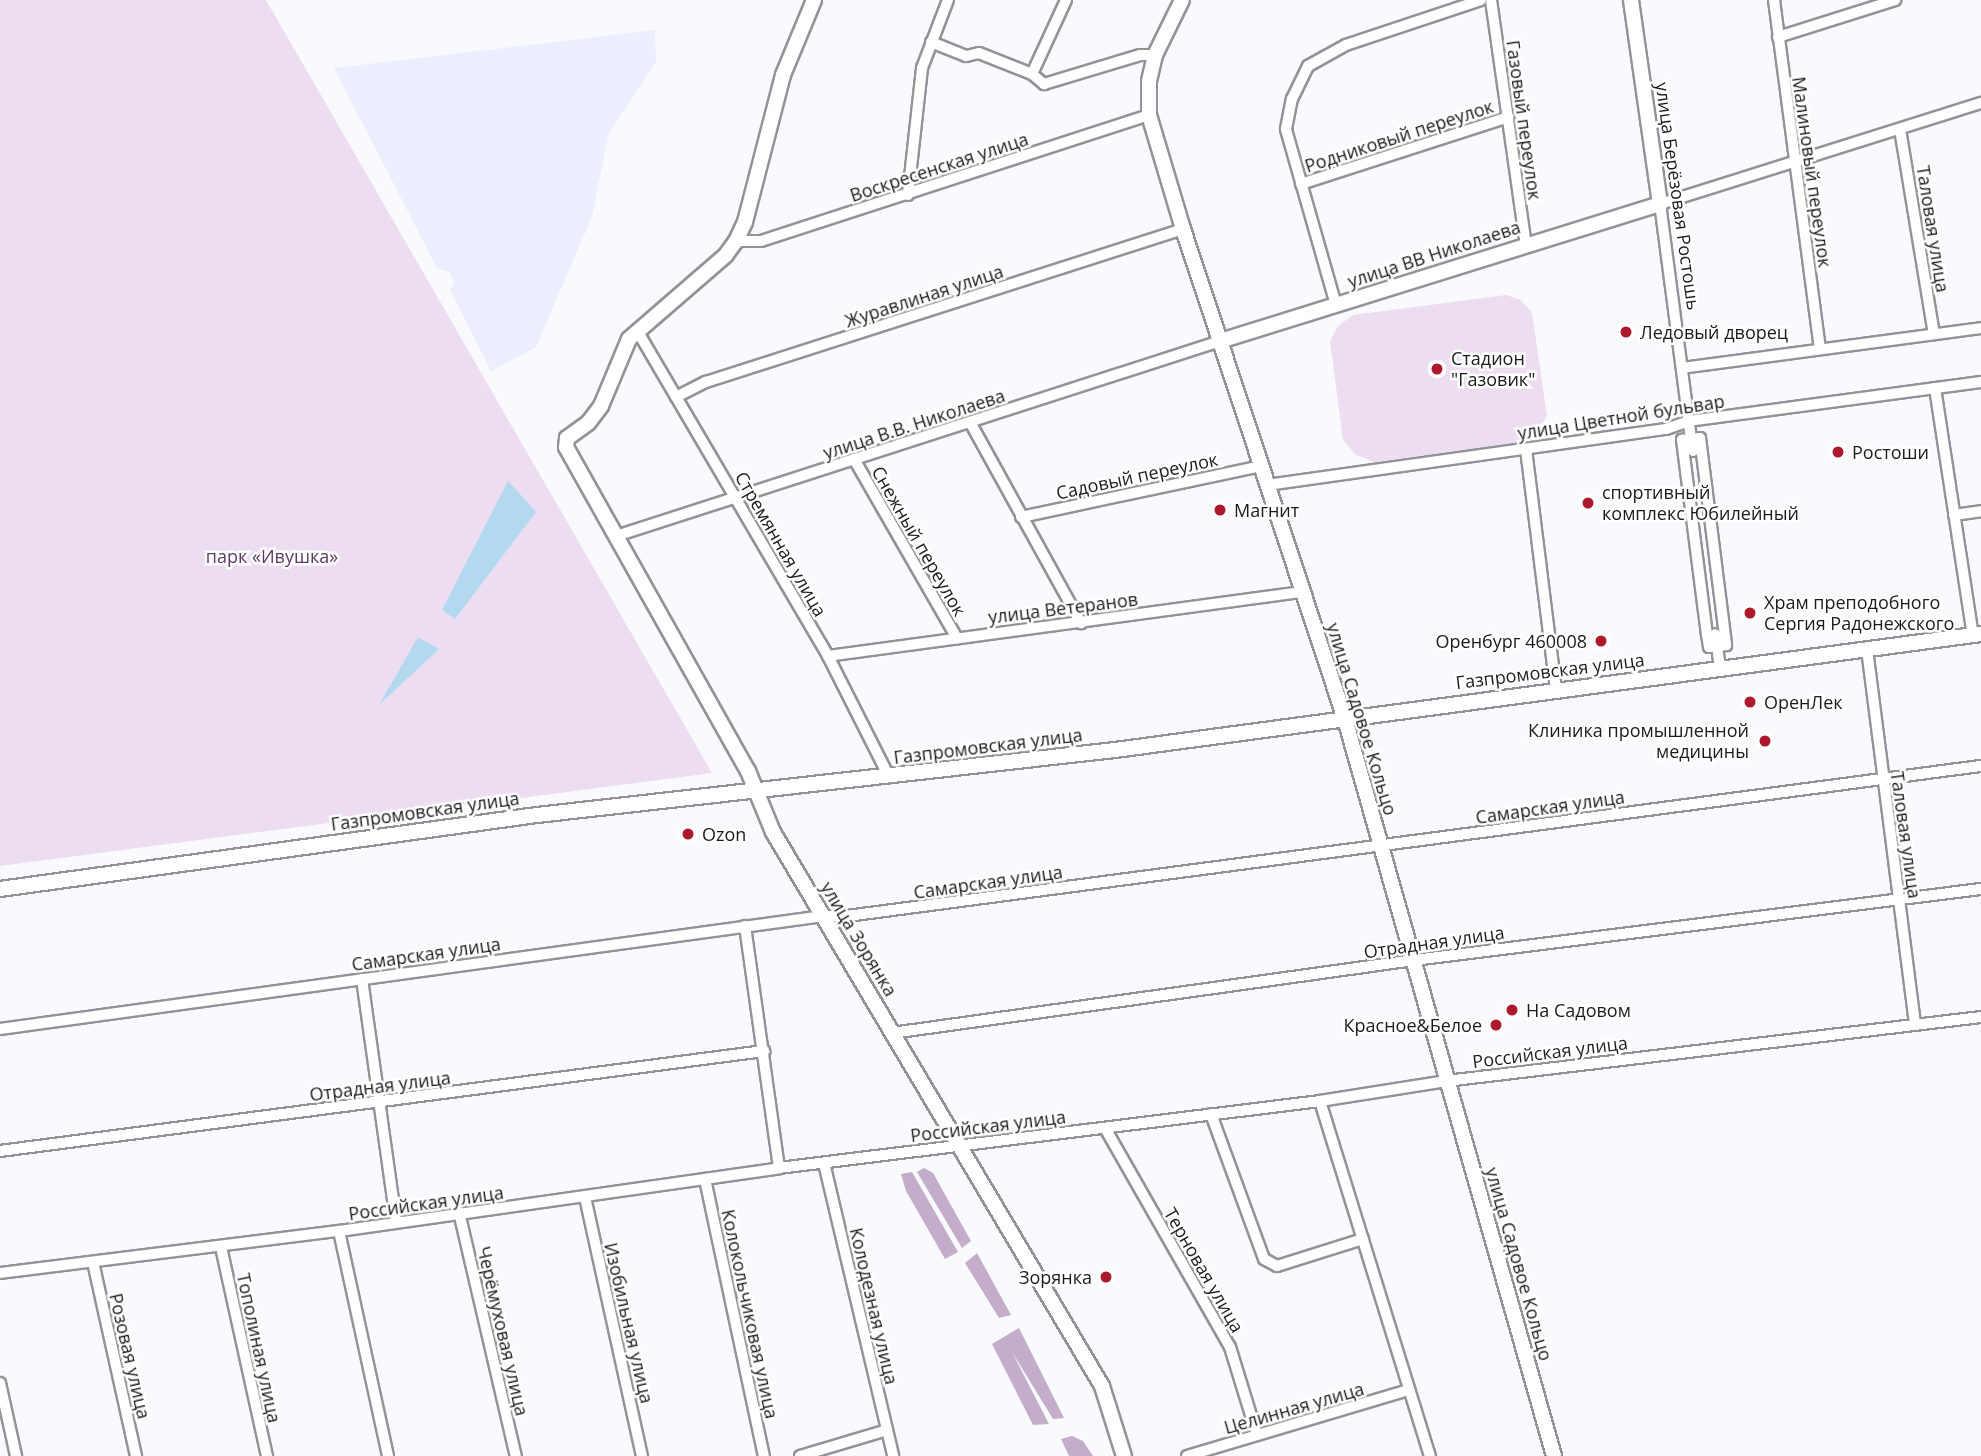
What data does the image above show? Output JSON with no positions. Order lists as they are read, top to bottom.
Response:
{
  "streets": {
    "street": [
      "Газовый переулок",
      "Родниковый переулок",
      "Воскресенская улица",
      "Малиновый переулок",
      "улица Берёзовая Ростошь",
      "Таловая улица",
      "улица ВВ Николаева",
      "Журавлиная улица",
      "улица Цветной бульвар",
      "улица В.В. Николаева",
      "Садовый переулок",
      "Снежный переулок",
      "Стремянная улица",
      "улица Ветеранов",
      "Газпромовская улица",
      "улица Садовое Кольцо",
      "Самарская улица",
      "улица Зорянка",
      "Отрадная улица",
      "Российская улица",
      "Терновая улица",
      "Колодезная улица",
      "Колокольчиковая улица",
      "Изобильная улица",
      "Черёмуховая улица",
      "Тополиная улица",
      "Розовая улица",
      "Целинная улица"
    ]
  },
  "crossings": [
    ["Газовый переулок", "Родниковый переулок"],
    ["Газовый переулок", "улица ВВ Николаева"],
    ["Воскресенская улица", "улица Садовое Кольцо"],
    ["улица Берёзовая Ростошь", "улица ВВ Николаева"],
    ["улица Берёзовая Ростошь", "улица Цветной бульвар"],
    ["Таловая улица", "Газпромовская улица"],
    ["Таловая улица", "Самарская улица"],
    ["Таловая улица", "Отрадная улица"],
    ["Таловая улица", "Российская улица"],
    ["улица ВВ Николаева", "улица В.В. Николаева"],
    ["улица ВВ Николаева", "улица Садовое Кольцо"],
    ["Журавлиная улица", "Стремянная улица"],
    ["Журавлиная улица", "улица Садовое Кольцо"],
    ["улица Цветной бульвар", "улица Садовое Кольцо"],
    ["улица В.В. Николаева", "Снежный переулок"],
    ["улица В.В. Николаева", "Стремянная улица"],
    ["улица В.В. Николаева", "улица Садовое Кольцо"],
    ["улица В.В. Николаева", "улица Зорянка"],
    ["Садовый переулок", "улица Садовое Кольцо"],
    ["Снежный переулок", "улица Ветеранов"],
    ["Стремянная улица", "улица Ветеранов"],
    ["Стремянная улица", "Газпромовская улица"],
    ["Стремянная улица", "улица Зорянка"],
    ["улица Ветеранов", "улица Садовое Кольцо"],
    ["Газпромовская улица", "улица Садовое Кольцо"],
    ["Газпромовская улица", "улица Зорянка"],
    ["улица Садовое Кольцо", "Самарская улица"],
    ["улица Садовое Кольцо", "Отрадная улица"],
    ["улица Садовое Кольцо", "Российская улица"],
    ["Самарская улица", "улица Зорянка"],
    ["улица Зорянка", "Отрадная улица"],
    ["улица Зорянка", "Российская улица"],
    ["Российская улица", "Терновая улица"],
    ["Российская улица", "Колодезная улица"],
    ["Российская улица", "Колокольчиковая улица"],
    ["Российская улица", "Изобильная улица"],
    ["Российская улица", "Черёмуховая улица"],
    ["Российская улица", "Тополиная улица"],
    ["Российская улица", "Розовая улица"],
    ["Терновая улица", "Целинная улица"]
  ],
  "parks": ["парк «Ивушка»"],
  "places": [
    "Ледовый дворец",
    "Стадион \"Газовик\"",
    "Ростоши",
    "спортивный комплекс Юбилейный",
    "Магнит",
    "Храм преподобного Сергия Радонежского",
    "Оренбург 460008",
    "ОренЛек",
    "Клиника промышленной медицины",
    "Ozon",
    "На Садовом",
    "Красное&Белое",
    "Зорянка"
  ]
}
